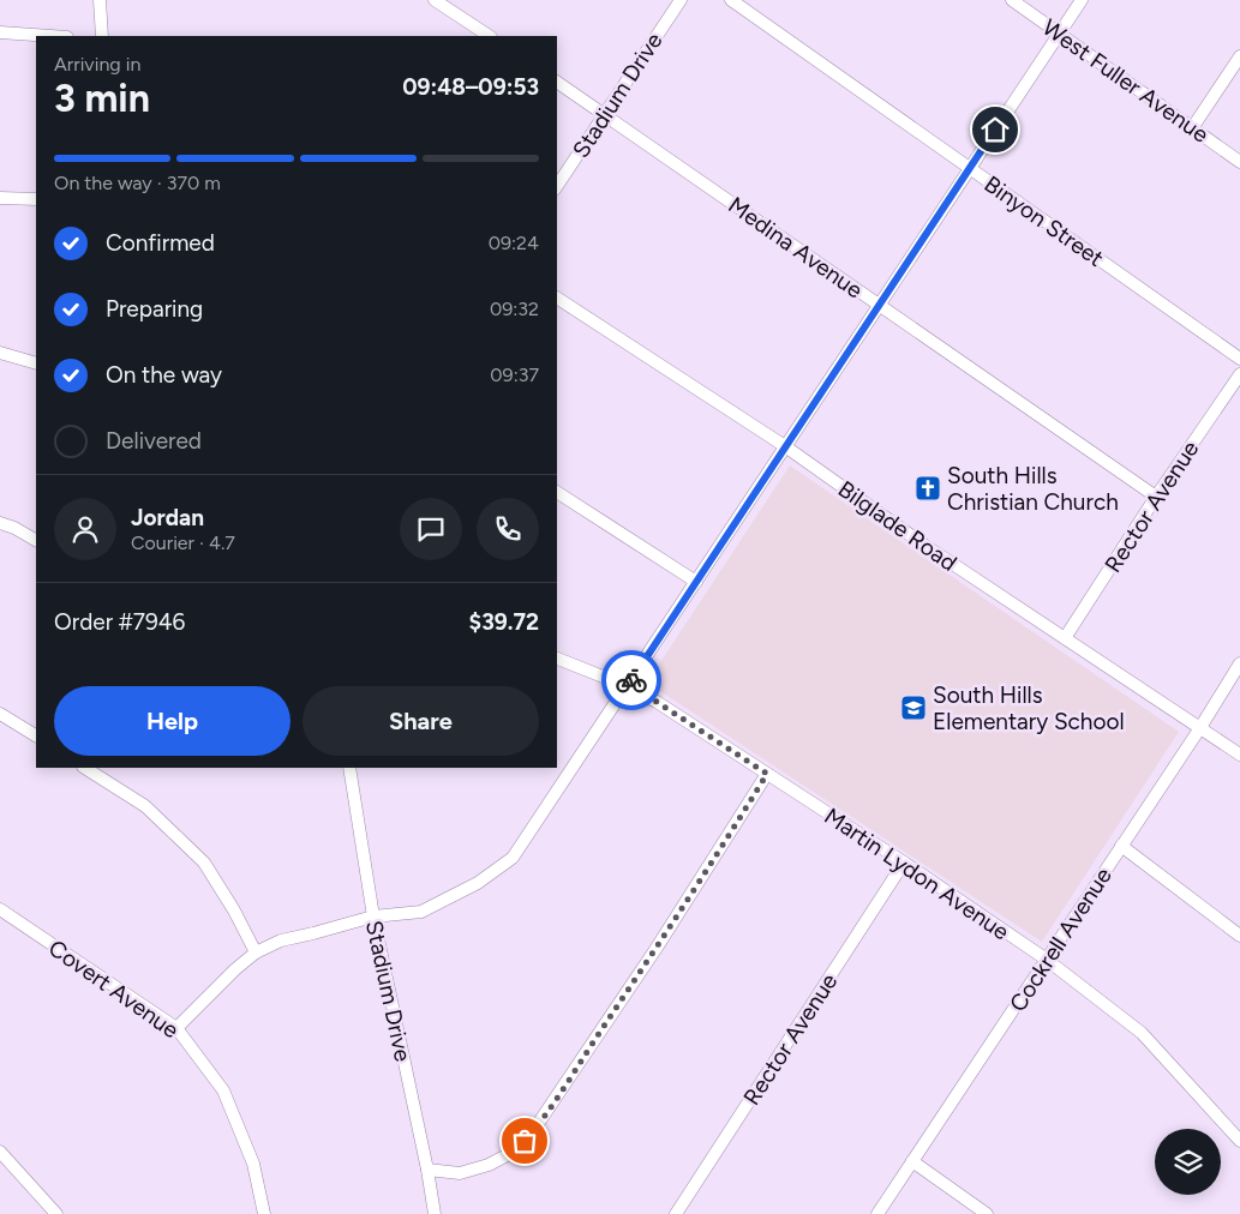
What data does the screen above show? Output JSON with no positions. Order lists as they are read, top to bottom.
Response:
{
  "streets": {
    "street": [
      "West Fuller Avenue",
      "Stadium Drive",
      "Binyon Street",
      "Medina Avenue",
      "Rector Avenue",
      "Bilglade Road",
      "Martin Lydon Avenue",
      "Cockrell Avenue",
      "Covert Avenue"
    ]
  },
  "crossings": [
    ["Stadium Drive", "Medina Avenue"],
    ["Medina Avenue", "Rector Avenue"],
    ["Rector Avenue", "Bilglade Road"],
    ["Rector Avenue", "Martin Lydon Avenue"],
    ["Bilglade Road", "Cockrell Avenue"],
    ["Martin Lydon Avenue", "Cockrell Avenue"]
  ],
  "places": {
    "church": ["South Hills Christian Church"],
    "school or university": ["South Hills Elementary School"]
  },
  "page": {
    "heading": ["3 min", "Arriving in", "09:48–09:53"],
    "panel": [
      "Jordan",
      "Courier · 4.7",
      "Order #7946",
      "$39.72"
    ],
    "bar": "On the way · 370 m",
    "list": [
      ["Confirmed", "09:24"],
      ["Preparing", "09:32"],
      ["On the way", "09:37"],
      "Delivered"
    ],
    "buttons": ["Help", "Share"]
  }
}
